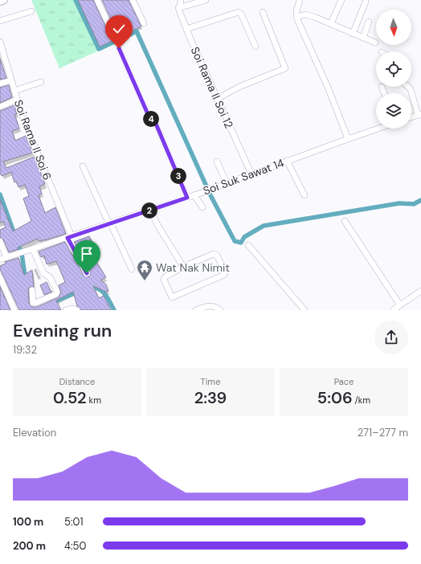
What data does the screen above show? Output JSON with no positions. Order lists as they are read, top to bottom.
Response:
{
  "streets": {
    "street": ["Soi Rama II Soi 12", "Soi Rama II Soi 6", "Soi Suk Sawat 14"]
  },
  "crossings": [
    ["Soi Rama II Soi 12", "Soi Suk Sawat 14"],
    ["Soi Rama II Soi 6", "Soi Suk Sawat 14"]
  ],
  "places": {
    "temple": ["Wat Nak Nimit"]
  },
  "north": "bottom",
  "page": {
    "pins": ["4", "3", "2"],
    "heading": ["Evening run", "19:32"],
    "stats": [
      ["Distance", "0.52 km"],
      ["Time", "2:39"],
      ["Pace", "5:06 /km"]
    ],
    "chart": ["Elevation", "271–277 m"],
    "list": [
      {
        "name": "100 m",
        "note": "5:01"
      },
      {
        "name": "200 m",
        "note": "4:50"
      }
    ]
  }
}
